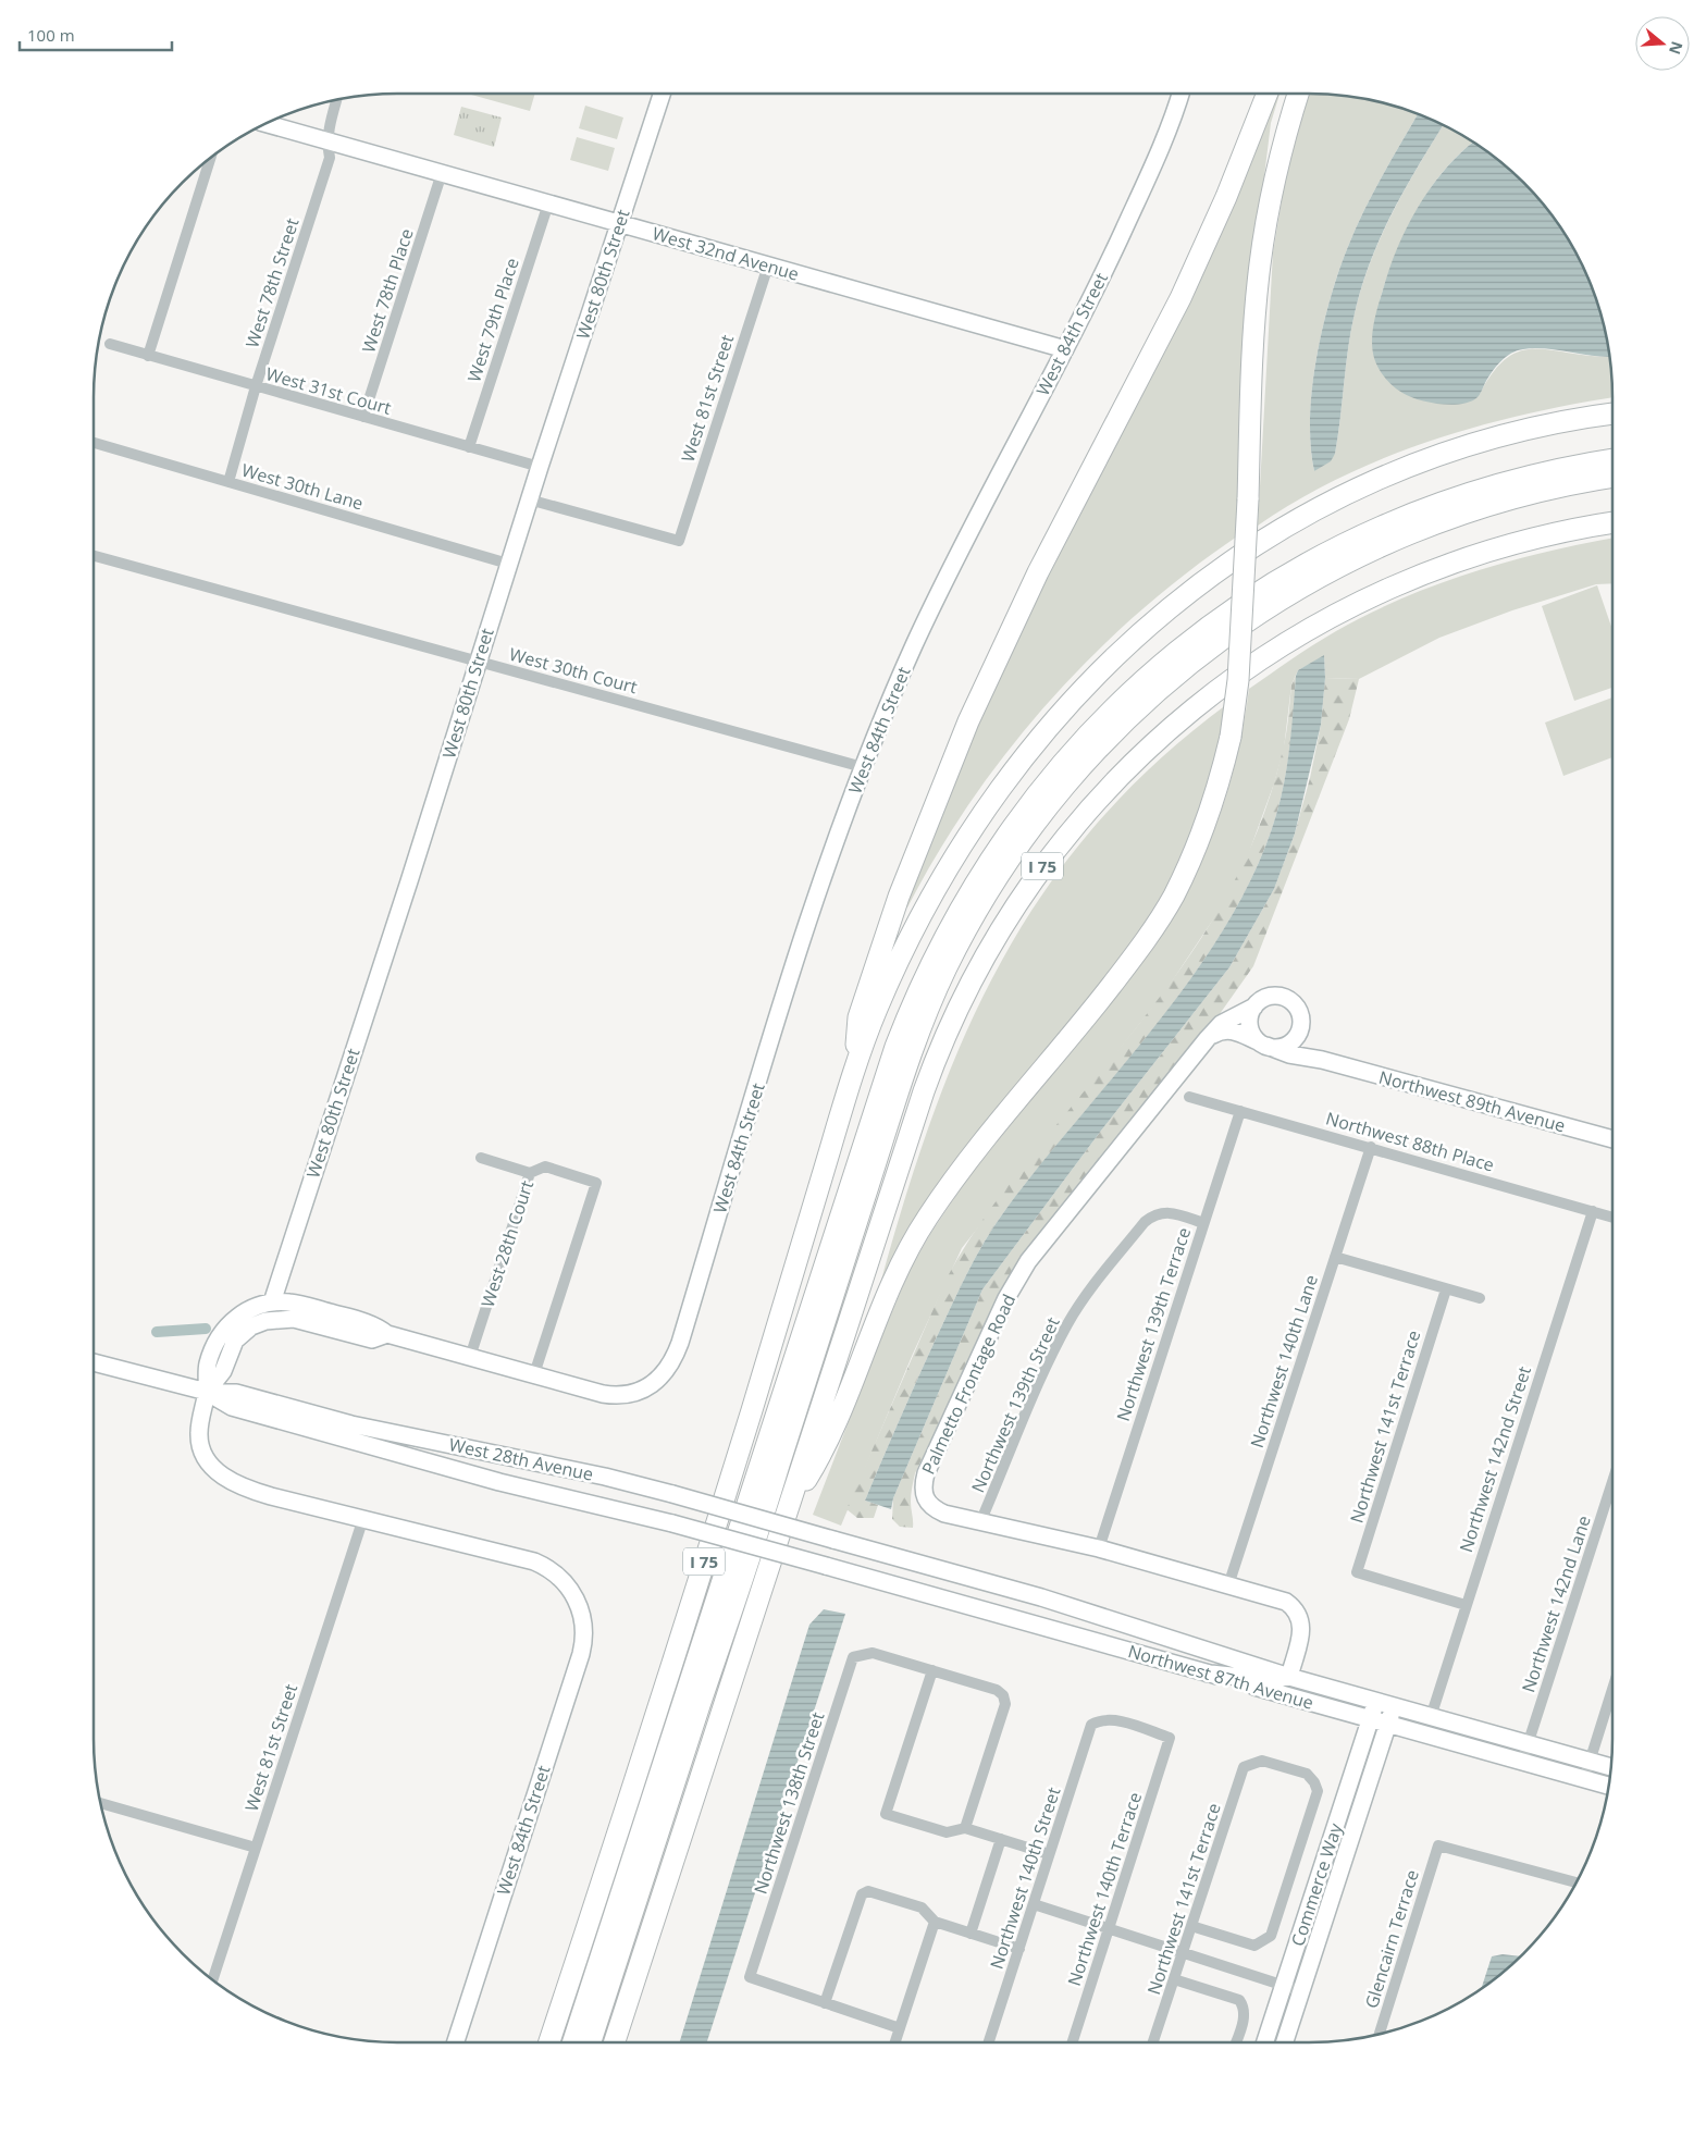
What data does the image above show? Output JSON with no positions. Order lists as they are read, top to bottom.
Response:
{
  "streets": {
    "highway": ["I 75"],
    "street": [
      "West 32nd Avenue",
      "West 80th Street",
      "West 78th Street",
      "West 78th Place",
      "West 79th Place",
      "West 84th Street",
      "West 31st Court",
      "West 81st Street",
      "West 30th Lane",
      "West 30th Court",
      "Northwest 89th Avenue",
      "Northwest 88th Place",
      "West 28th Court",
      "Northwest 139th Terrace",
      "Northwest 140th Lane",
      "Palmetto Frontage Road",
      "Northwest 139th Street",
      "Northwest 141st Terrace",
      "West 28th Avenue",
      "Northwest 142nd Street",
      "Northwest 142nd Lane",
      "Northwest 87th Avenue",
      "Northwest 138th Street",
      "Northwest 140th Street",
      "Commerce Way",
      "Northwest 140th Terrace",
      "Glencairn Terrace"
    ]
  },
  "crossings": [
    ["West 32nd Avenue", "West 80th Street"],
    ["West 32nd Avenue", "West 78th Street"],
    ["West 32nd Avenue", "West 78th Place"],
    ["West 32nd Avenue", "West 79th Place"],
    ["West 32nd Avenue", "West 84th Street"],
    ["West 32nd Avenue", "West 81st Street"],
    ["West 80th Street", "West 31st Court"],
    ["West 80th Street", "West 81st Street"],
    ["West 80th Street", "West 30th Lane"],
    ["West 80th Street", "West 30th Court"],
    ["West 78th Street", "West 31st Court"],
    ["West 78th Street", "West 30th Lane"],
    ["West 78th Place", "West 31st Court"],
    ["West 79th Place", "West 31st Court"],
    ["West 84th Street", "West 81st Street"],
    ["West 84th Street", "West 30th Court"],
    ["West 84th Street", "West 28th Court"],
    ["Northwest 89th Avenue", "Palmetto Frontage Road"],
    ["Northwest 88th Place", "Northwest 139th Terrace"],
    ["Northwest 88th Place", "Northwest 140th Lane"],
    ["Northwest 88th Place", "Northwest 142nd Street"],
    ["Northwest 139th Terrace", "Palmetto Frontage Road"],
    ["Northwest 139th Terrace", "Northwest 139th Street"],
    ["Northwest 140th Lane", "Palmetto Frontage Road"],
    ["Palmetto Frontage Road", "Northwest 139th Street"],
    ["Palmetto Frontage Road", "Northwest 87th Avenue"],
    ["Northwest 141st Terrace", "Northwest 142nd Street"],
    ["West 28th Avenue", "Northwest 87th Avenue"],
    ["Northwest 142nd Street", "Northwest 87th Avenue"],
    ["Northwest 142nd Lane", "Northwest 87th Avenue"],
    ["Northwest 87th Avenue", "Commerce Way"],
    ["Northwest 140th Street", "Northwest 140th Terrace"]
  ],
  "scale_bar": "100 m",
  "north": "right"
}
